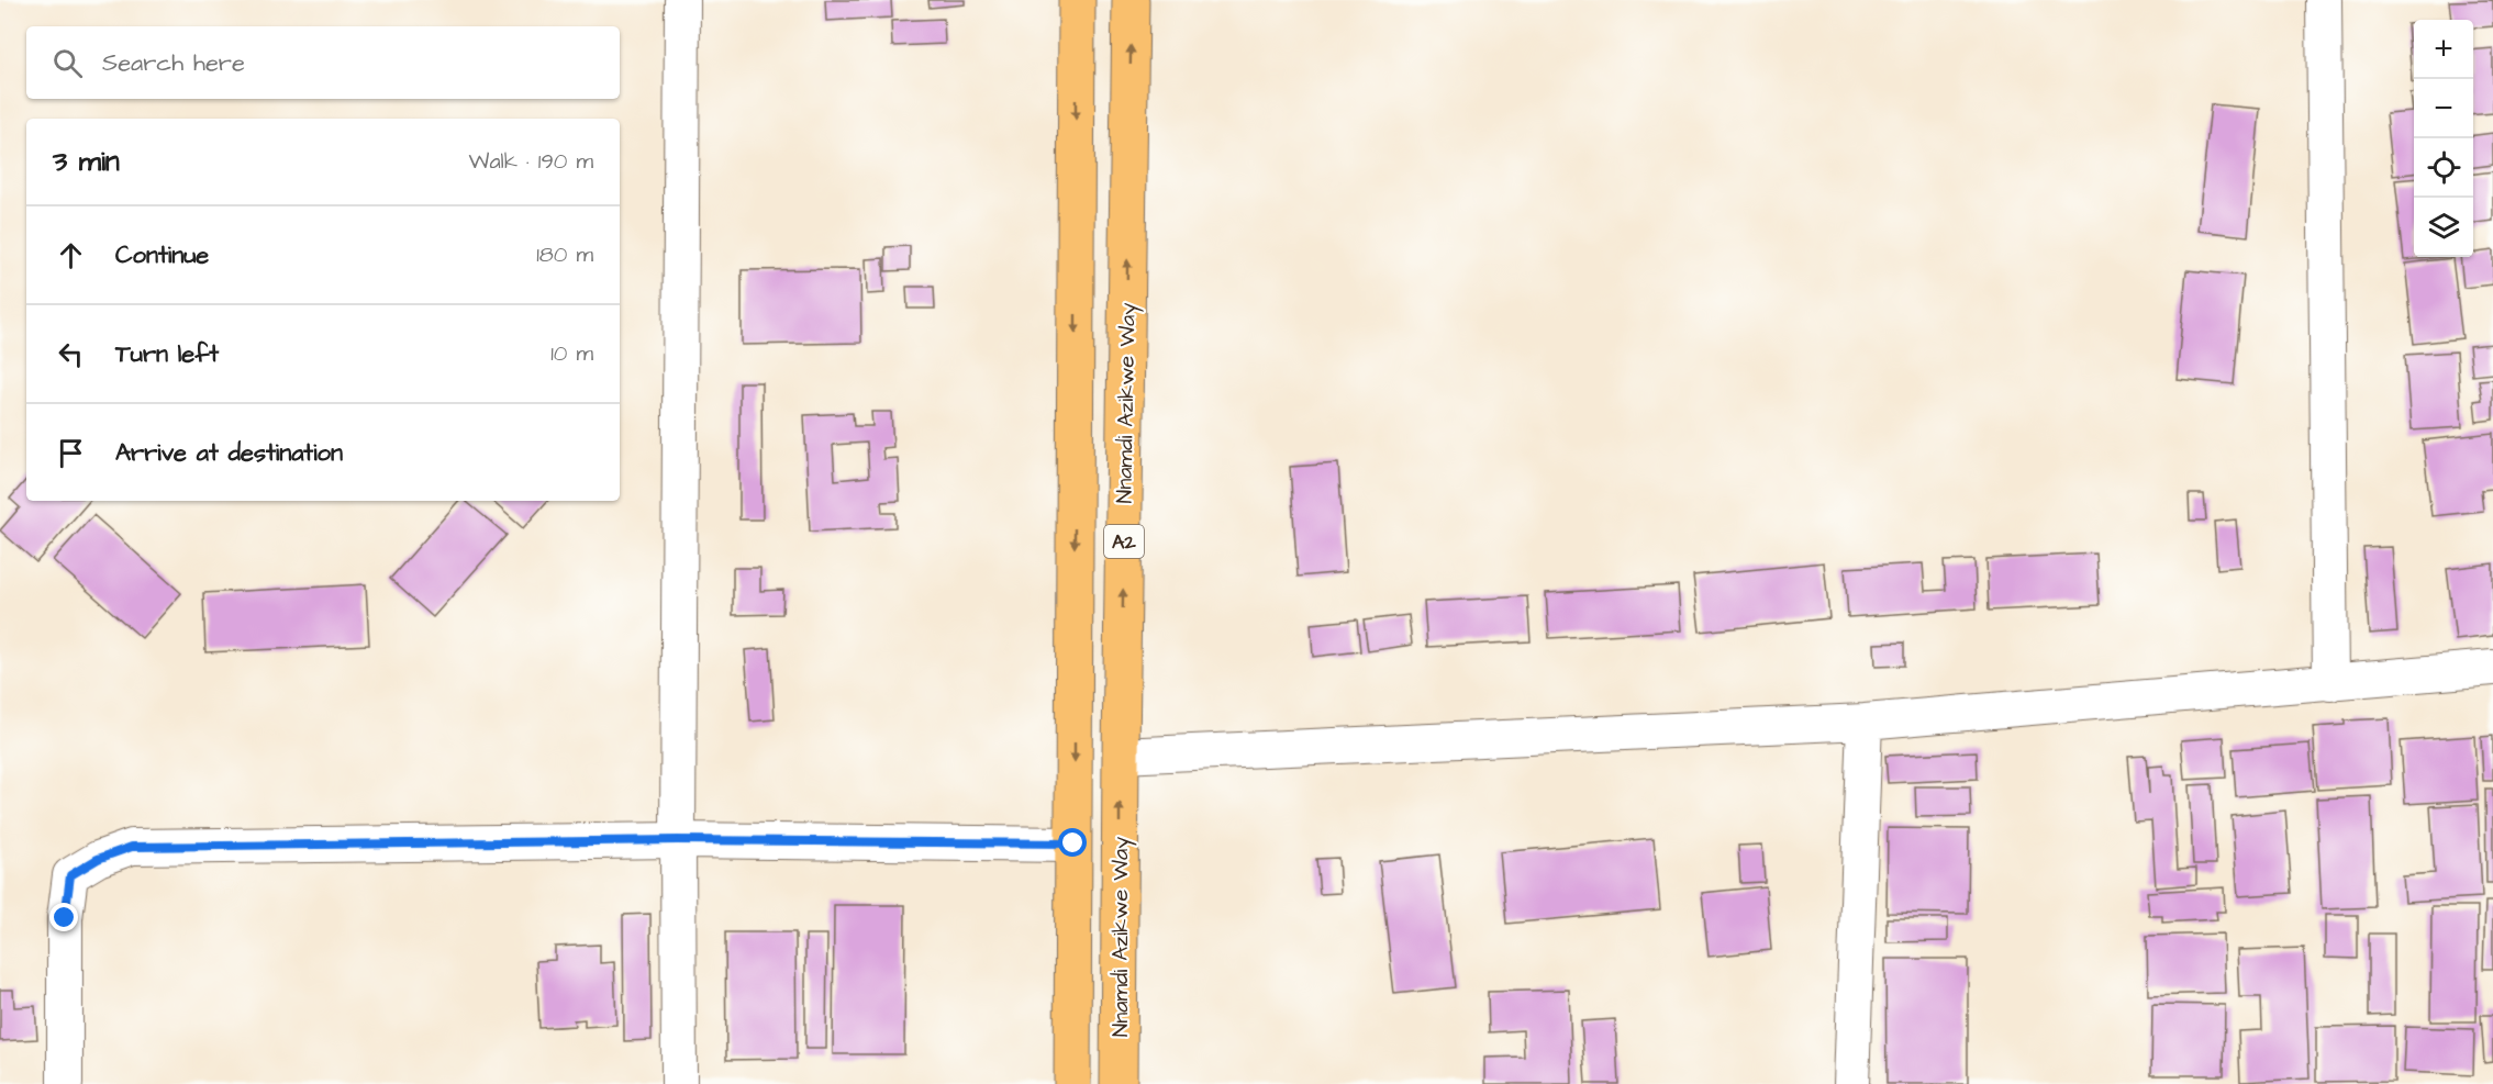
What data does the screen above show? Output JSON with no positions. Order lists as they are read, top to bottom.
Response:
{
  "streets": {
    "highway": ["Nnamdi Azikwe Way", "A2"]
  },
  "page": {
    "map_buttons": ["+", "−"],
    "search": "Search here",
    "heading": ["3 min", "Walk · 190 m"],
    "list": [
      ["Continue", "180 m"],
      ["Turn left", "10 m"],
      "Arrive at destination"
    ]
  }
}
